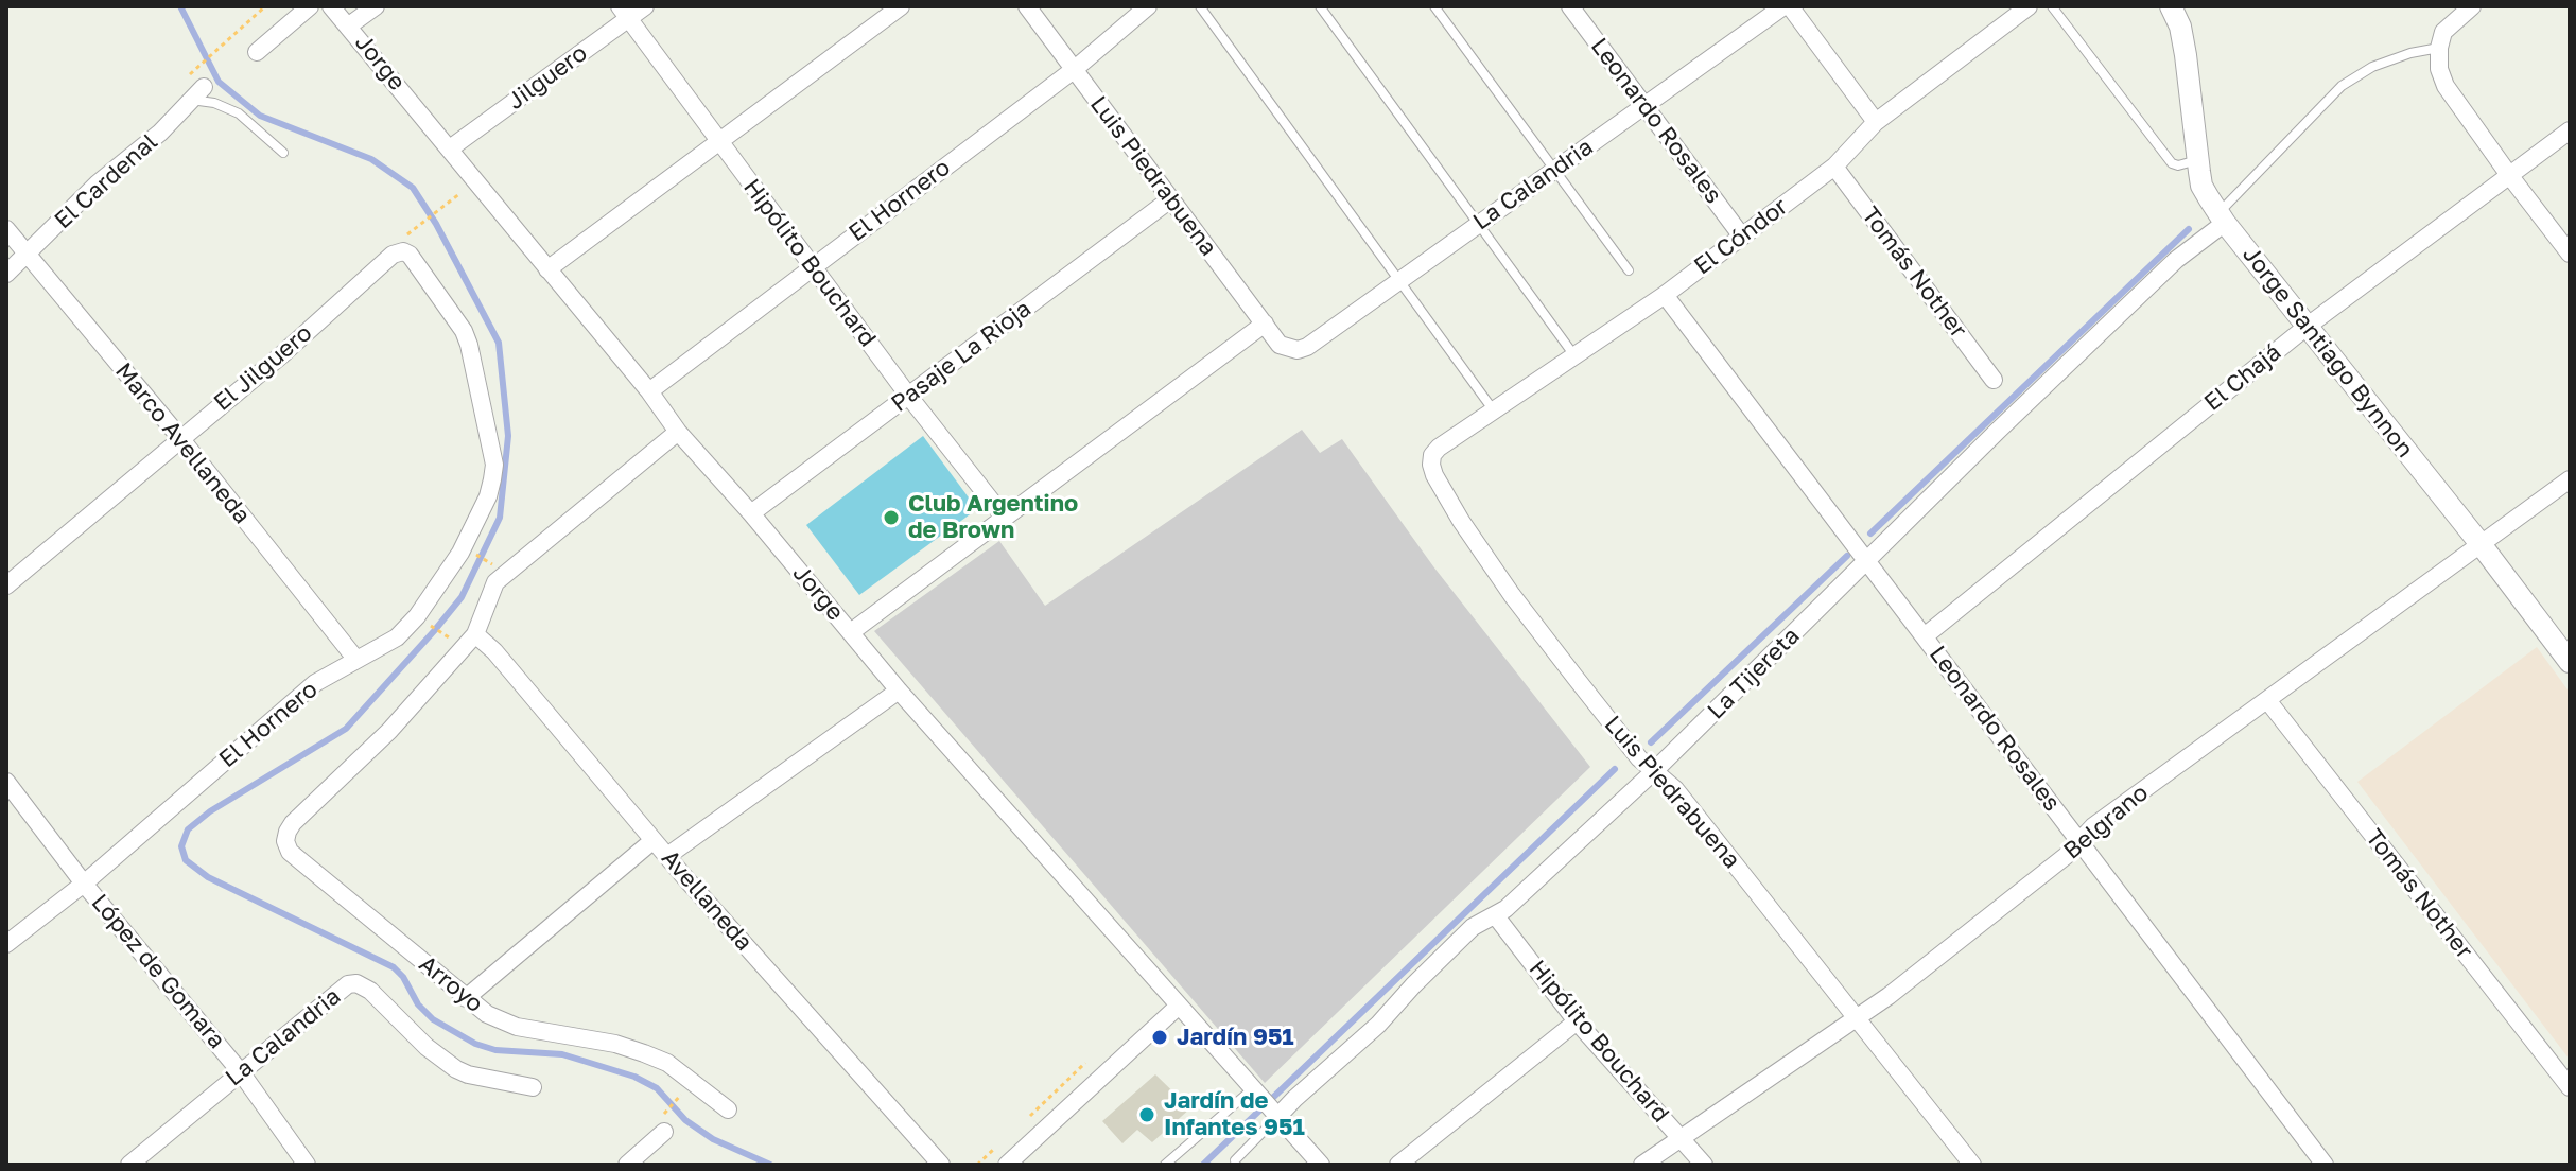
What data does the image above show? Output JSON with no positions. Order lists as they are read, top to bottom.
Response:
{
  "streets": {
    "street": [
      "Jorge",
      "Jilguero",
      "Leonardo Rosales",
      "Luis Piedrabuena",
      "El Cardenal",
      "La Calandria",
      "El Hornero",
      "El Cóndor",
      "Hipólito Bouchard",
      "Tomás Nother",
      "Jorge Santiago Bynnon",
      "Pasaje La Rioja",
      "El Jilguero",
      "El Chajá",
      "Marco Avellaneda",
      "La Tijereta",
      "Belgrano",
      "Avellaneda",
      "López de Gomara",
      "Arroyo"
    ]
  },
  "crossings": [
    ["Jorge", "Jilguero"],
    ["Jorge", "El Hornero"],
    ["Jorge", "Pasaje La Rioja"],
    ["Jorge", "La Tijereta"],
    ["Jilguero", "Hipólito Bouchard"],
    ["Leonardo Rosales", "La Calandria"],
    ["Leonardo Rosales", "El Cóndor"],
    ["Leonardo Rosales", "El Chajá"],
    ["Leonardo Rosales", "La Tijereta"],
    ["Leonardo Rosales", "Belgrano"],
    ["Luis Piedrabuena", "La Calandria"],
    ["Luis Piedrabuena", "El Hornero"],
    ["Luis Piedrabuena", "El Cóndor"],
    ["Luis Piedrabuena", "Pasaje La Rioja"],
    ["Luis Piedrabuena", "La Tijereta"],
    ["Luis Piedrabuena", "Belgrano"],
    ["El Cardenal", "Marco Avellaneda"],
    ["La Calandria", "López de Gomara"],
    ["El Hornero", "Hipólito Bouchard"],
    ["El Hornero", "El Jilguero"],
    ["El Hornero", "Marco Avellaneda"],
    ["El Hornero", "López de Gomara"],
    ["El Cóndor", "Tomás Nother"],
    ["Hipólito Bouchard", "Pasaje La Rioja"],
    ["Hipólito Bouchard", "La Tijereta"],
    ["Hipólito Bouchard", "Belgrano"],
    ["Tomás Nother", "Belgrano"],
    ["Jorge Santiago Bynnon", "El Chajá"],
    ["Jorge Santiago Bynnon", "La Tijereta"],
    ["Jorge Santiago Bynnon", "Belgrano"],
    ["El Jilguero", "Marco Avellaneda"],
    ["Avellaneda", "Arroyo"]
  ],
  "places": ["Club Argentino de Brown", "Jardín 951", "Jardín de Infantes 951"]
}
